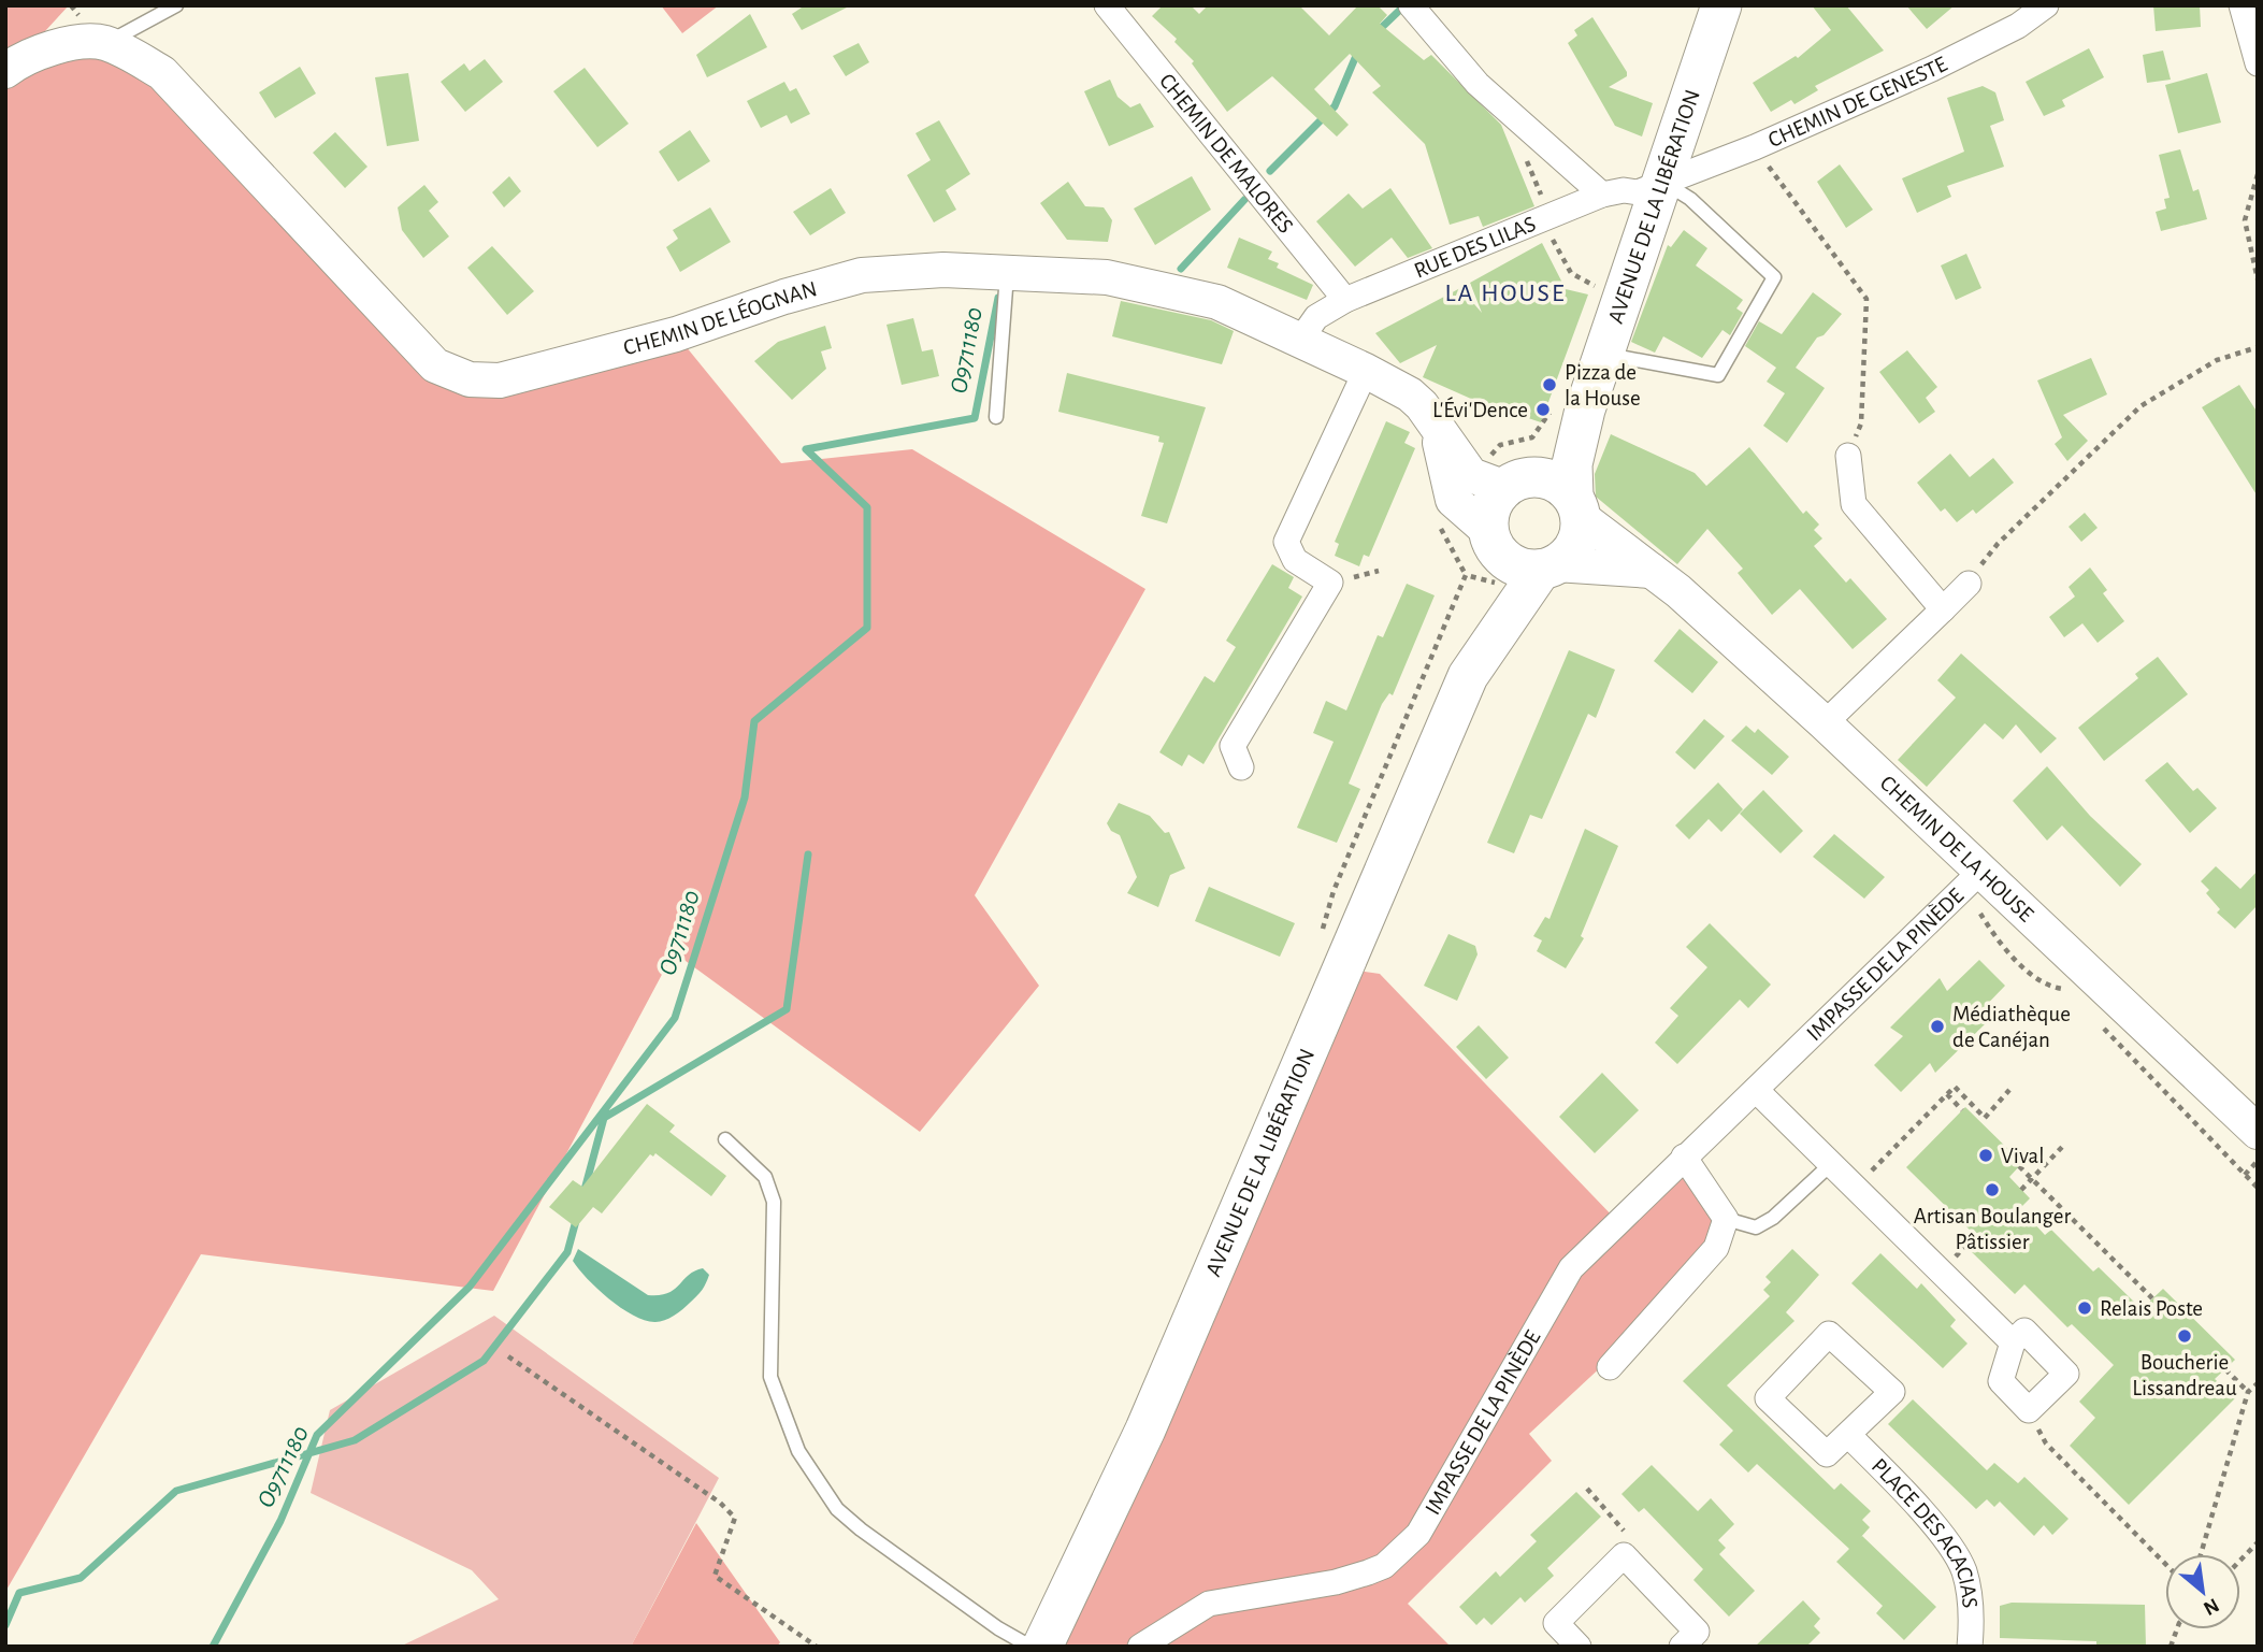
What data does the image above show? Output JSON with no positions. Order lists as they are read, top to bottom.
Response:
{
  "streets": {
    "main road": ["AVENUE DE LA LIBÉRATION"],
    "street": [
      "CHEMIN DE GENESTE",
      "CHEMIN DE MALORES",
      "RUE DES LILAS",
      "CHEMIN DE LÉOGNAN",
      "CHEMIN DE LA HOUSE",
      "IMPASSE DE LA PINÈDE",
      "PLACE DES ACACIAS"
    ]
  },
  "crossings": [
    ["CHEMIN DE GENESTE", "AVENUE DE LA LIBÉRATION"],
    ["CHEMIN DE GENESTE", "RUE DES LILAS"],
    ["CHEMIN DE MALORES", "RUE DES LILAS"],
    ["AVENUE DE LA LIBÉRATION", "RUE DES LILAS"],
    ["AVENUE DE LA LIBÉRATION", "CHEMIN DE LÉOGNAN"],
    ["AVENUE DE LA LIBÉRATION", "CHEMIN DE LA HOUSE"],
    ["RUE DES LILAS", "CHEMIN DE LÉOGNAN"],
    ["CHEMIN DE LÉOGNAN", "CHEMIN DE LA HOUSE"],
    ["CHEMIN DE LA HOUSE", "IMPASSE DE LA PINÈDE"]
  ],
  "districts": ["LA HOUSE"],
  "water": ["O9711180"],
  "places": [
    "Pizza de la House",
    "L'Évi'Dence",
    "Médiathèque de Canéjan",
    "Vival",
    "Artisan Boulanger Pâtissier",
    "Relais Poste",
    "Boucherie Lissandreau"
  ],
  "north": "bottom right"
}
